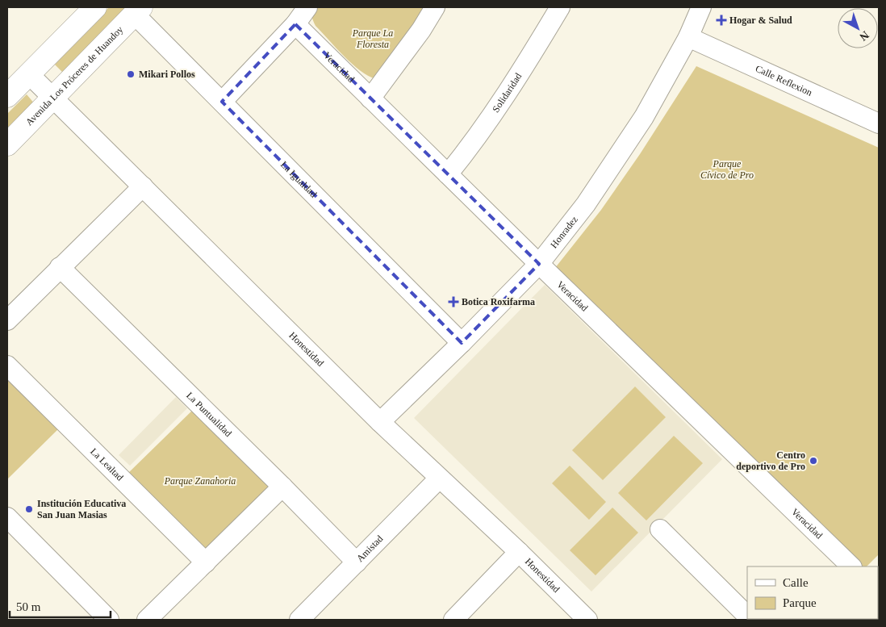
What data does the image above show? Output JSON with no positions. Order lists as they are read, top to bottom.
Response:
{
  "streets": {
    "main road": ["Avenida Los Próceres de Huandoy"],
    "street": [
      "Veracidad",
      "Calle Reflexion",
      "Solidaridad",
      "La Igualdad",
      "Honradez",
      "Honestidad",
      "La Puntualidad",
      "La Lealtad",
      "Amistad"
    ]
  },
  "crossings": [
    ["Veracidad", "Solidaridad"],
    ["Veracidad", "Honradez"],
    ["Avenida Los Próceres de Huandoy", "La Igualdad"],
    ["Avenida Los Próceres de Huandoy", "Honestidad"],
    ["Calle Reflexion", "Honradez"],
    ["La Igualdad", "Honradez"],
    ["Honradez", "Honestidad"],
    ["Honestidad", "Amistad"],
    ["La Puntualidad", "Amistad"]
  ],
  "parks": ["Parque La Floresta", "Parque Cívico de Pro", "Parque Zanahoria"],
  "places": {
    "health": ["Hogar & Salud", "Botica Roxifarma"],
    "other": ["Mikari Pollos", "Centro deportivo de Pro", "Institución Educativa San Juan Masias"]
  },
  "legend": ["Calle", "Parque"],
  "scale_bar": "50 m",
  "north": "bottom right"
}
